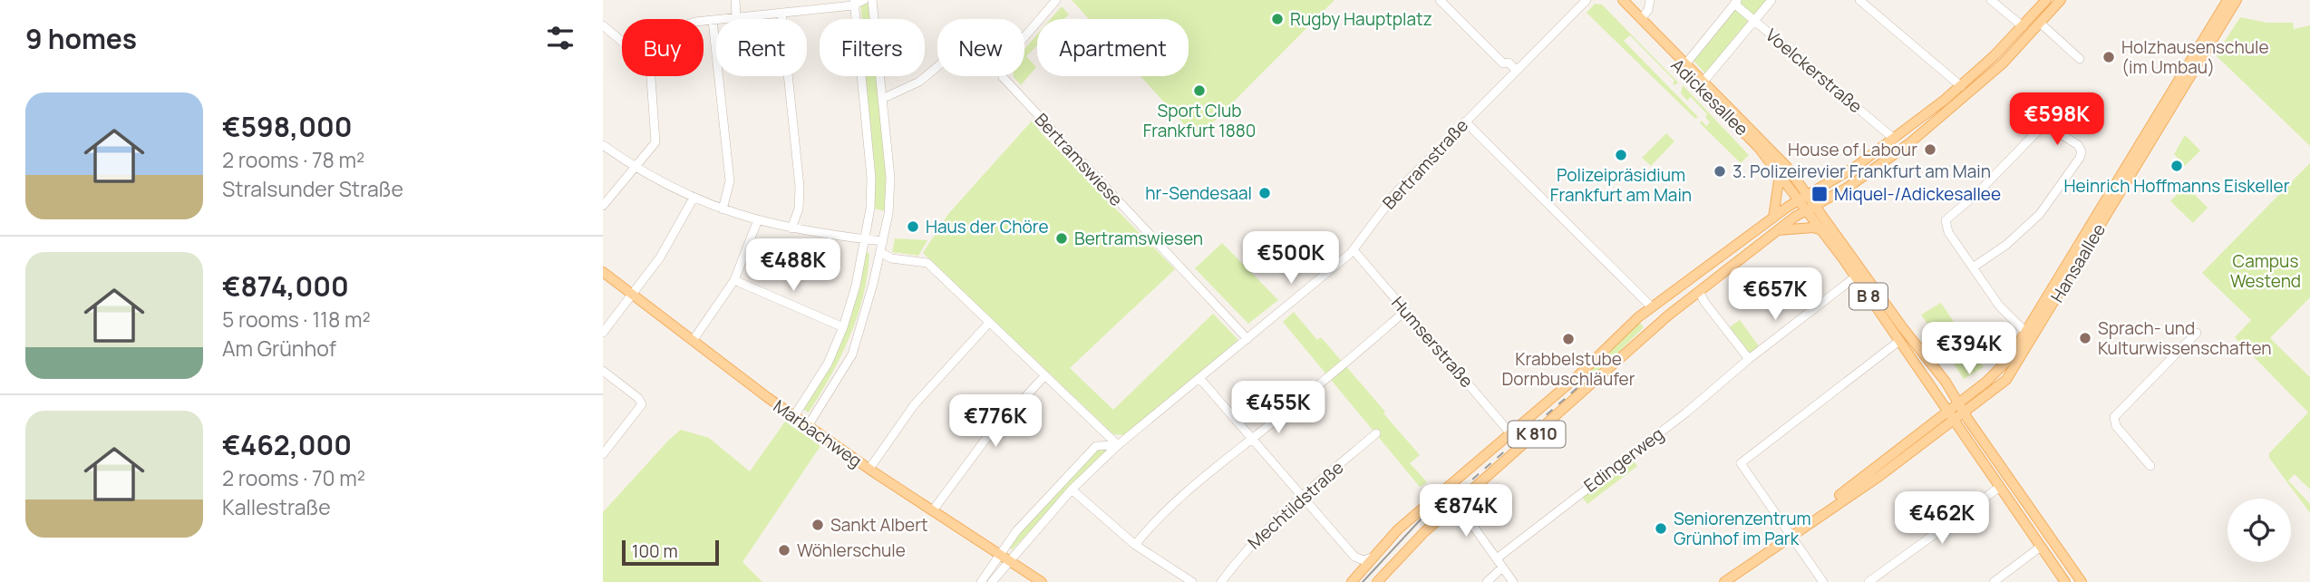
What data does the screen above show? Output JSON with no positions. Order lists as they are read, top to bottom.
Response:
{
  "streets": {
    "main road": [
      "Adickesallee",
      "Hansaallee",
      "B 8",
      "Marbachweg",
      "K 810"
    ],
    "street": [
      "Voelckerstraße",
      "Bertramswiese",
      "Bertramstraße",
      "Humserstraße",
      "Edingerweg",
      "Mechtildstraße"
    ]
  },
  "crossings": [
    ["Adickesallee", "B 8"],
    ["Adickesallee", "K 810"],
    ["Bertramswiese", "Bertramstraße"],
    ["Bertramstraße", "Humserstraße"],
    ["Bertramstraße", "Marbachweg"],
    ["Hansaallee", "B 8"],
    ["B 8", "K 810"],
    ["B 8", "Edingerweg"],
    ["Humserstraße", "K 810"]
  ],
  "parks": ["Campus Westend"],
  "places": {
    "other": [
      "Rugby Hauptplatz",
      "Holzhausenschule (im Umbau)",
      "Sport Club Frankfurt 1880",
      "House of Labour",
      "Polizeipräsidium Frankfurt am Main",
      "Heinrich Hoffmanns Eiskeller",
      "3. Polizeirevier Frankfurt am Main",
      "hr-Sendesaal",
      "Haus der Chöre",
      "Bertramswiesen",
      "Sprach- und Kulturwissenschaften",
      "Krabbelstube Dornbuschläufer",
      "Sankt Albert",
      "Seniorenzentrum Grünhof im Park",
      "Wöhlerschule"
    ],
    "transit": ["Miquel-/Adickesallee"]
  },
  "scale_bar": "100 m",
  "page": {
    "heading": "9 homes",
    "chip": [
      "Buy",
      "Rent",
      "Filters",
      "New",
      "Apartment"
    ],
    "list": [
      {
        "name": "€598,000",
        "note": "2 rooms · 78 m² · Stralsunder Straße"
      },
      {
        "name": "€874,000",
        "note": "5 rooms · 118 m² · Am Grünhof"
      },
      {
        "name": "€462,000",
        "note": "2 rooms · 70 m² · Kallestraße"
      }
    ],
    "price": [
      "€598K",
      "€500K",
      "€488K",
      "€657K",
      "€394K",
      "€455K",
      "€776K",
      "€874K",
      "€462K"
    ],
    "scale": "100 m"
  }
}
